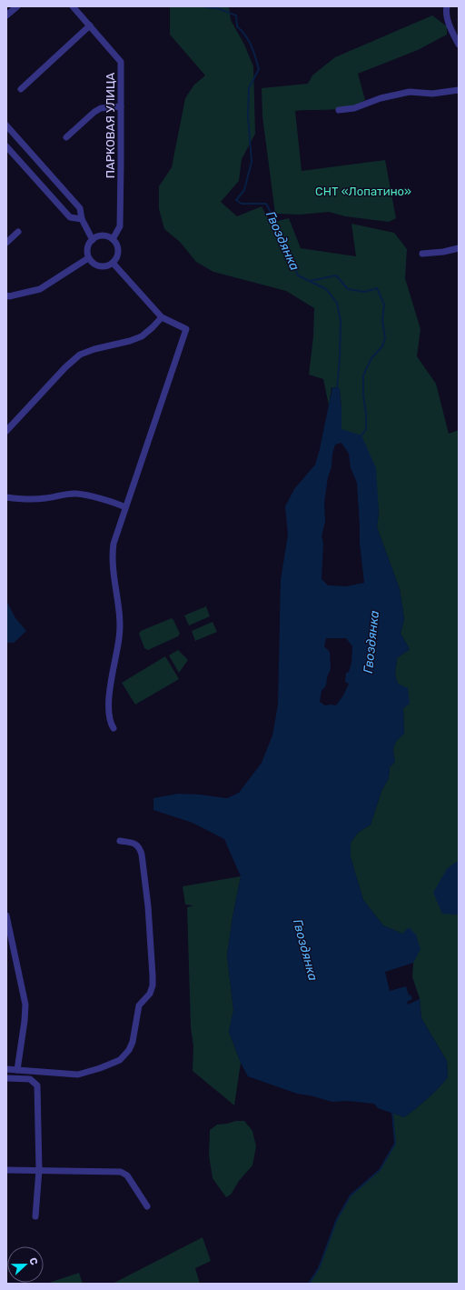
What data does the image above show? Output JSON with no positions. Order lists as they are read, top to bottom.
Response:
{
  "streets": {
    "street": ["ПАРКОВАЯ УЛИЦА"]
  },
  "water": ["Гвоздянка"],
  "parks": ["СНТ «Лопатино»"],
  "north": "right"
}
